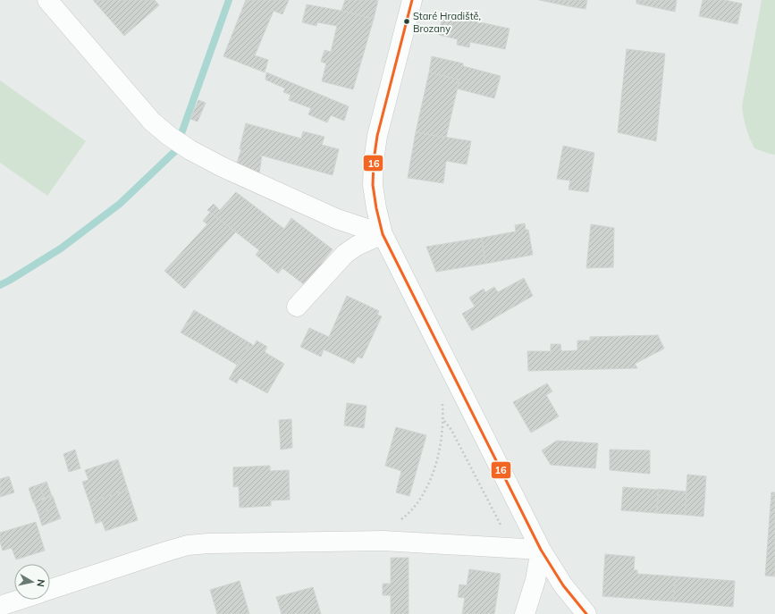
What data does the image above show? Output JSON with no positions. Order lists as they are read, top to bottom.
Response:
{
  "places": ["Staré Hradiště, Brozany"],
  "lines": ["transit line 16"],
  "north": "right"
}
